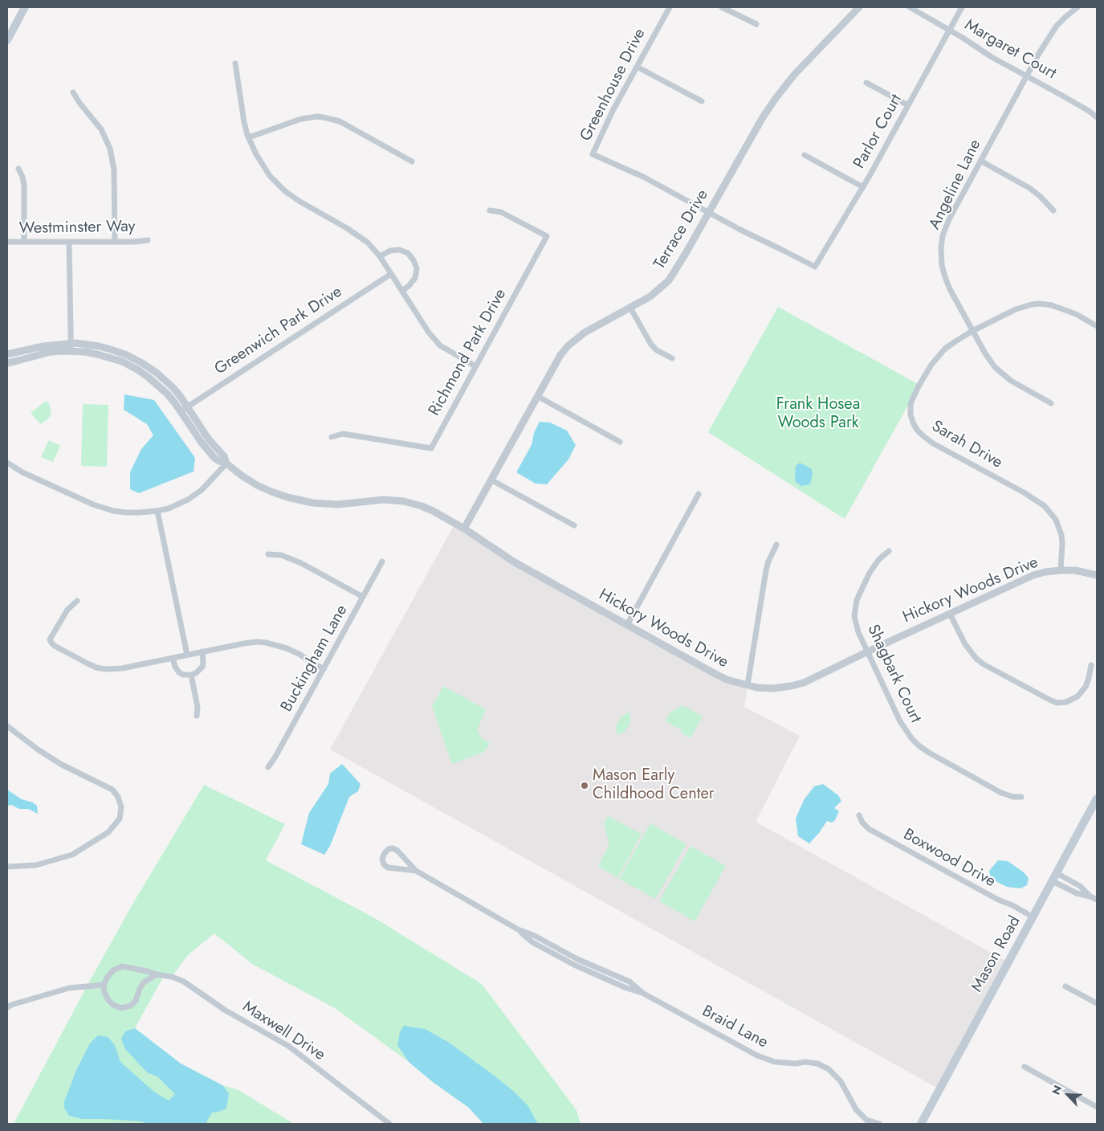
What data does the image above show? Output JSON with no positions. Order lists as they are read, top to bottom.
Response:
{
  "streets": {
    "main road": ["Mason Road"],
    "street": [
      "Margaret Court",
      "Greenhouse Drive",
      "Parlor Court",
      "Angeline Lane",
      "Westminster Way",
      "Terrace Drive",
      "Greenwich Park Drive",
      "Richmond Park Drive",
      "Sarah Drive",
      "Hickory Woods Drive",
      "Buckingham Lane",
      "Shagbark Court",
      "Boxwood Drive",
      "Braid Lane",
      "Maxwell Drive"
    ]
  },
  "crossings": [
    ["Margaret Court", "Parlor Court"],
    ["Margaret Court", "Angeline Lane"],
    ["Greenhouse Drive", "Parlor Court"],
    ["Greenhouse Drive", "Terrace Drive"],
    ["Parlor Court", "Terrace Drive"],
    ["Angeline Lane", "Sarah Drive"],
    ["Terrace Drive", "Hickory Woods Drive"],
    ["Greenwich Park Drive", "Hickory Woods Drive"],
    ["Sarah Drive", "Hickory Woods Drive"],
    ["Hickory Woods Drive", "Shagbark Court"],
    ["Boxwood Drive", "Mason Road"]
  ],
  "parks": ["Frank Hosea Woods Park"],
  "places": ["Mason Early Childhood Center"],
  "north": "top left"
}
